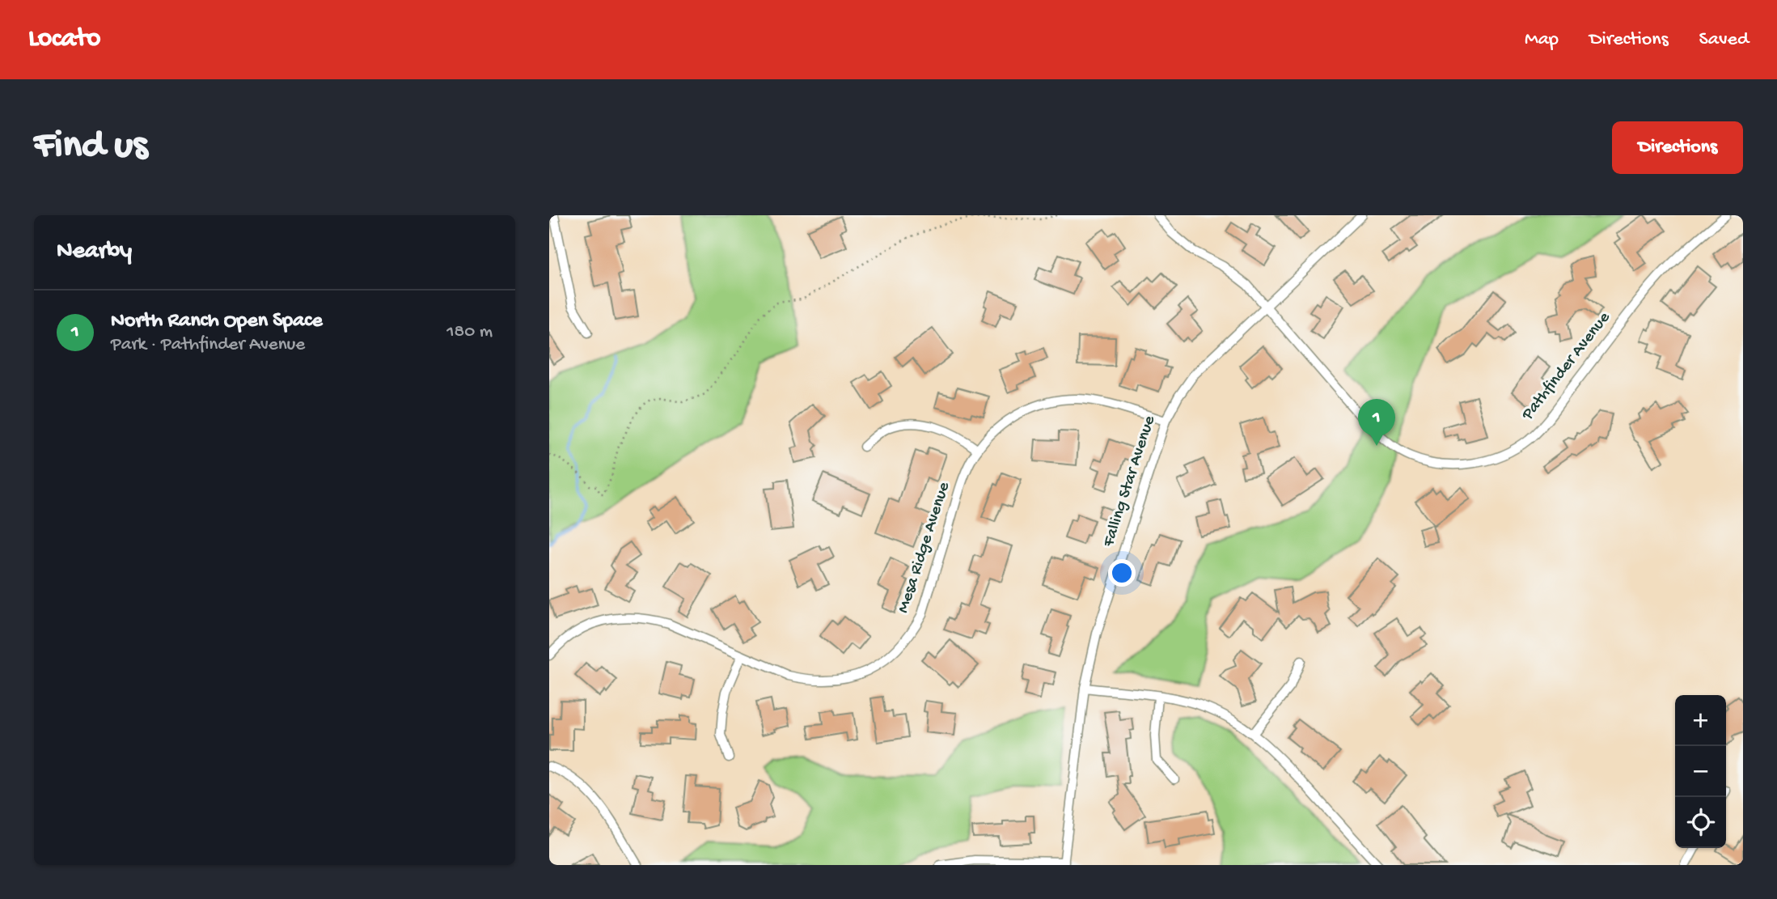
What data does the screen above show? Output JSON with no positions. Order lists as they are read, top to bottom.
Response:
{
  "streets": {
    "street": ["Pathfinder Avenue", "Falling Star Avenue", "Mesa Ridge Avenue"]
  },
  "crossings": [
    ["Pathfinder Avenue", "Falling Star Avenue"],
    ["Falling Star Avenue", "Mesa Ridge Avenue"]
  ],
  "page": {
    "header": "Locato",
    "nav": ["Map", "Directions", "Saved"],
    "buttons": "Directions",
    "title": "Find us",
    "heading": "Nearby",
    "list": [
      {
        "mark": "1",
        "name": "North Ranch Open Space",
        "note": "Park · Pathfinder Avenue",
        "value": "180 m"
      }
    ],
    "pins": "1",
    "map_buttons": ["+", "−"]
  }
}
